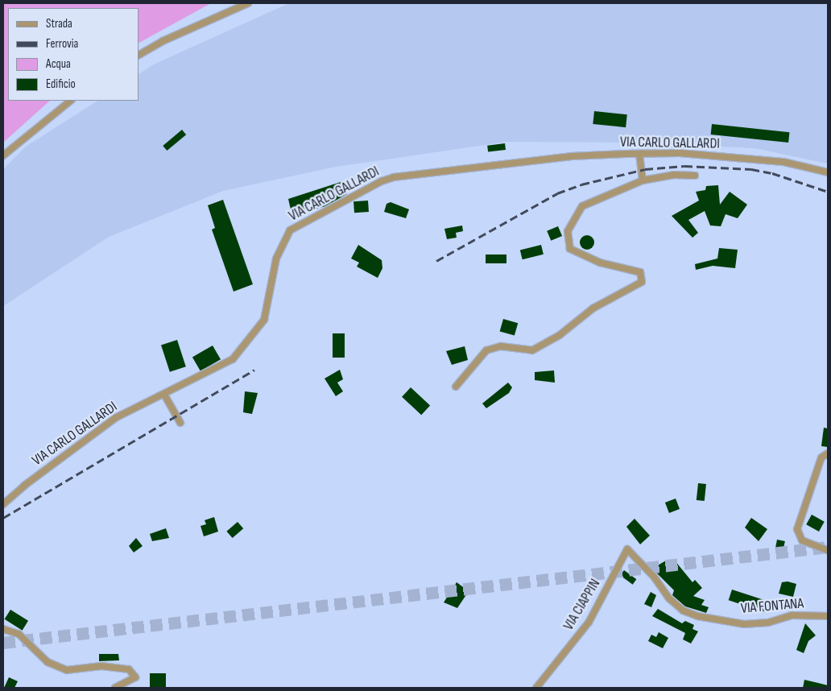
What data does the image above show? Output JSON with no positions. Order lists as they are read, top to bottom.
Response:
{
  "streets": {
    "street": ["VIA CARLO GALLARDI", "VIA CIAPPIN", "VIA FONTANA"]
  },
  "crossings": [
    ["VIA CIAPPIN", "VIA FONTANA"]
  ],
  "legend": [
    "Strada",
    "Ferrovia",
    "Acqua",
    "Edificio"
  ]
}
